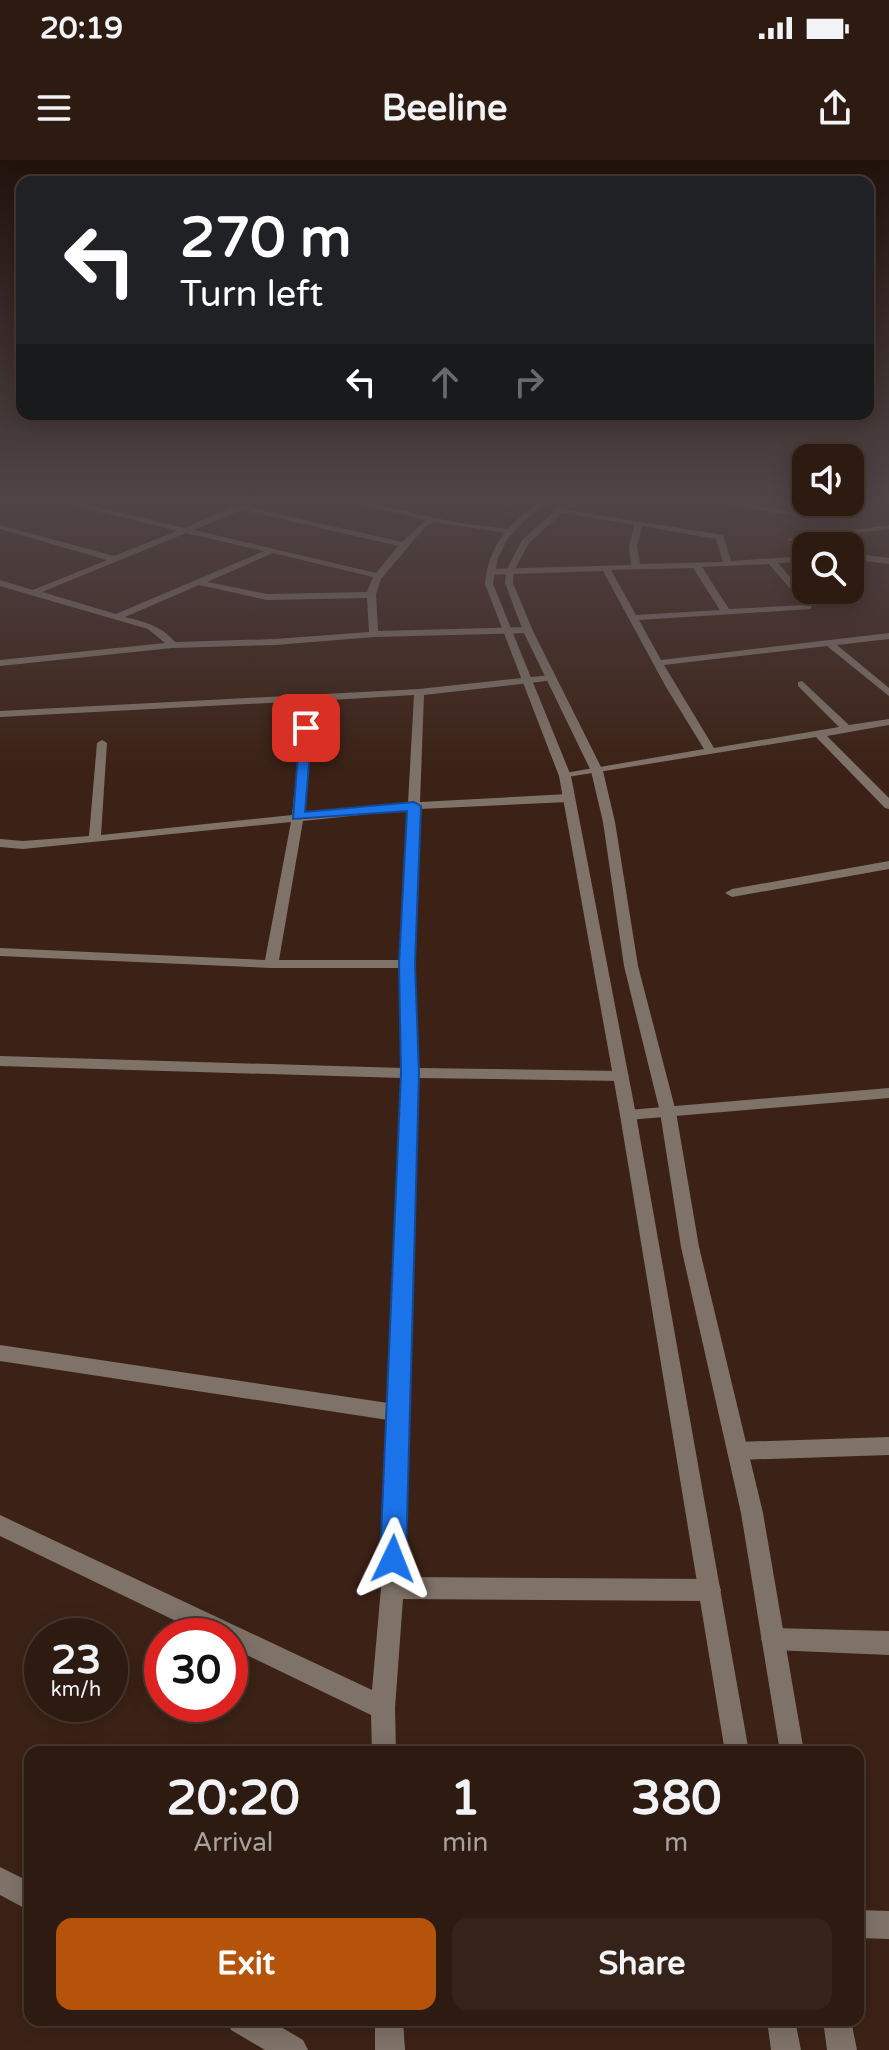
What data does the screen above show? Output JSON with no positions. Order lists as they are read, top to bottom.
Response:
{
  "page": {
    "status": "20:19",
    "header": "Beeline",
    "turn": ["270 m", "Turn left"],
    "speed": "23 km/h",
    "limit": "30",
    "eta": [
      "20:20",
      "Arrival",
      "1",
      "min",
      "380",
      "m"
    ],
    "buttons": ["Exit", "Share"]
  }
}
